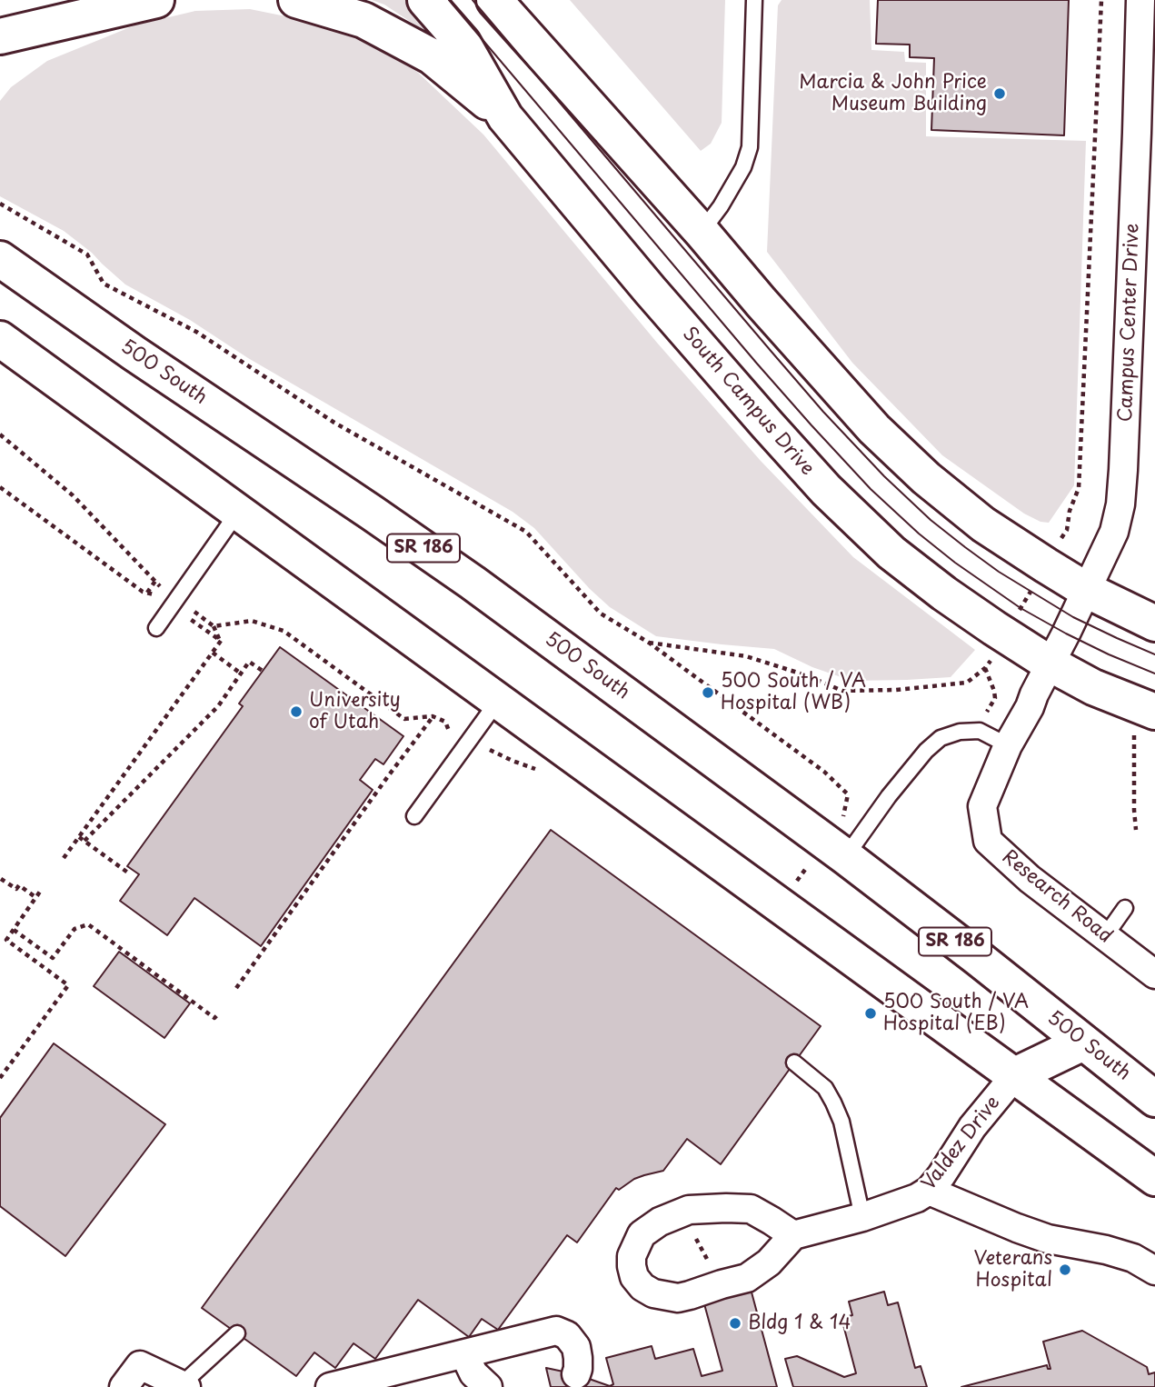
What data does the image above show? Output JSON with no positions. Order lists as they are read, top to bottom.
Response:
{
  "streets": {
    "main road": ["500 South", "South Campus Drive", "SR 186"],
    "street": ["Campus Center Drive", "Research Road", "Valdez Drive"]
  },
  "crossings": [
    ["Campus Center Drive", "Research Road"],
    ["South Campus Drive", "Research Road"]
  ],
  "places": [
    "Marcia & John Price Museum Building",
    "500 South / VA Hospital (WB)",
    "University of Utah",
    "500 South / VA Hospital (EB)",
    "Veterans Hospital",
    "Bldg 1 & 14"
  ]
}
